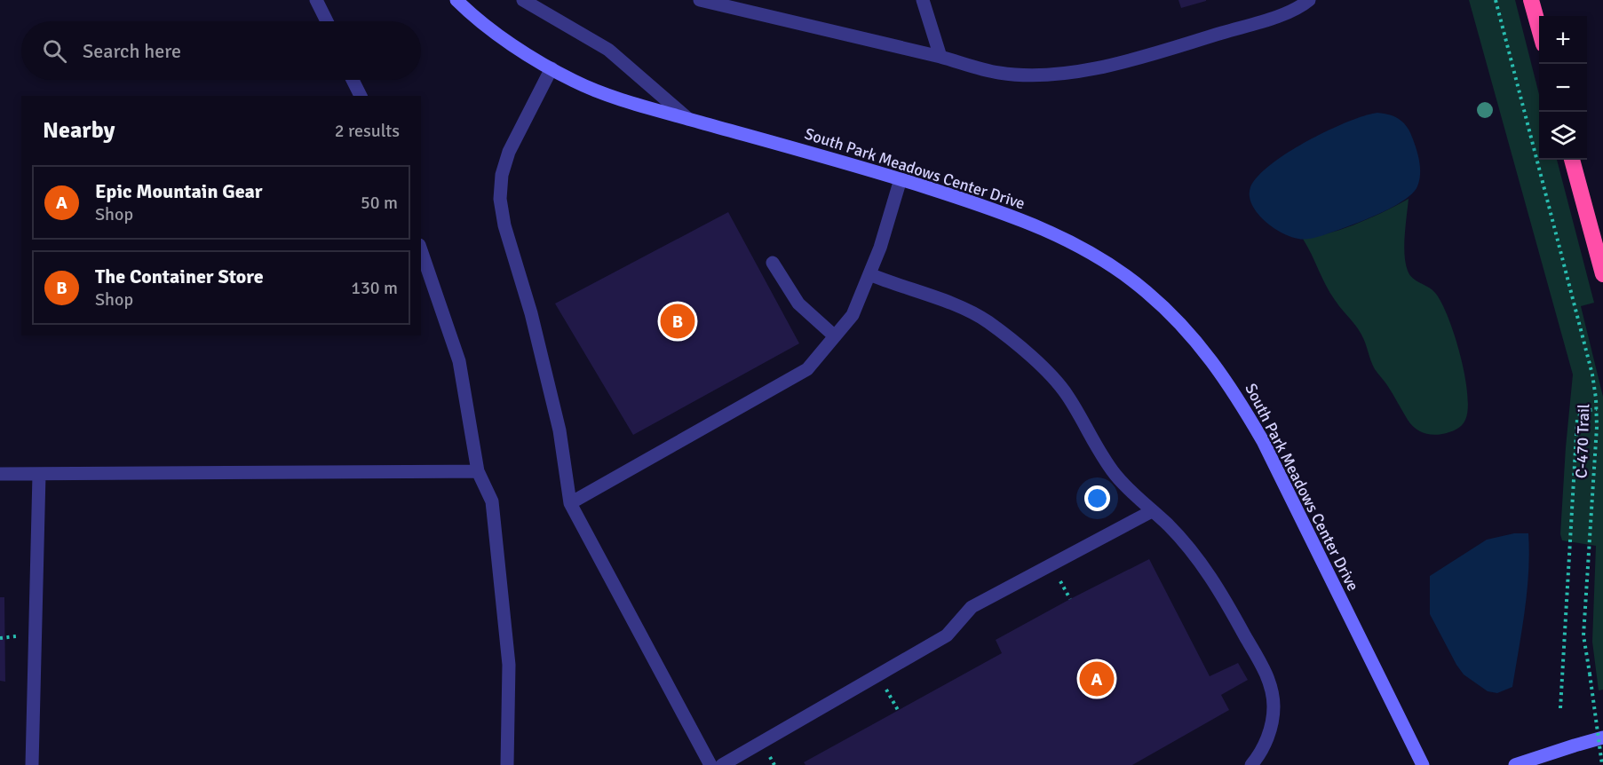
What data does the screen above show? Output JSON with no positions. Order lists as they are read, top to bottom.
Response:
{
  "streets": {
    "main road": ["South Park Meadows Center Drive"],
    "path": ["C-470 Trail"]
  },
  "page": {
    "map_buttons": ["+", "−"],
    "search": "Search here",
    "heading": ["Nearby", "2 results"],
    "list": [
      {
        "mark": "A",
        "name": "Epic Mountain Gear",
        "note": "Shop",
        "value": "50 m"
      },
      {
        "mark": "B",
        "name": "The Container Store",
        "note": "Shop",
        "value": "130 m"
      }
    ],
    "pins": ["B", "A"]
  }
}
